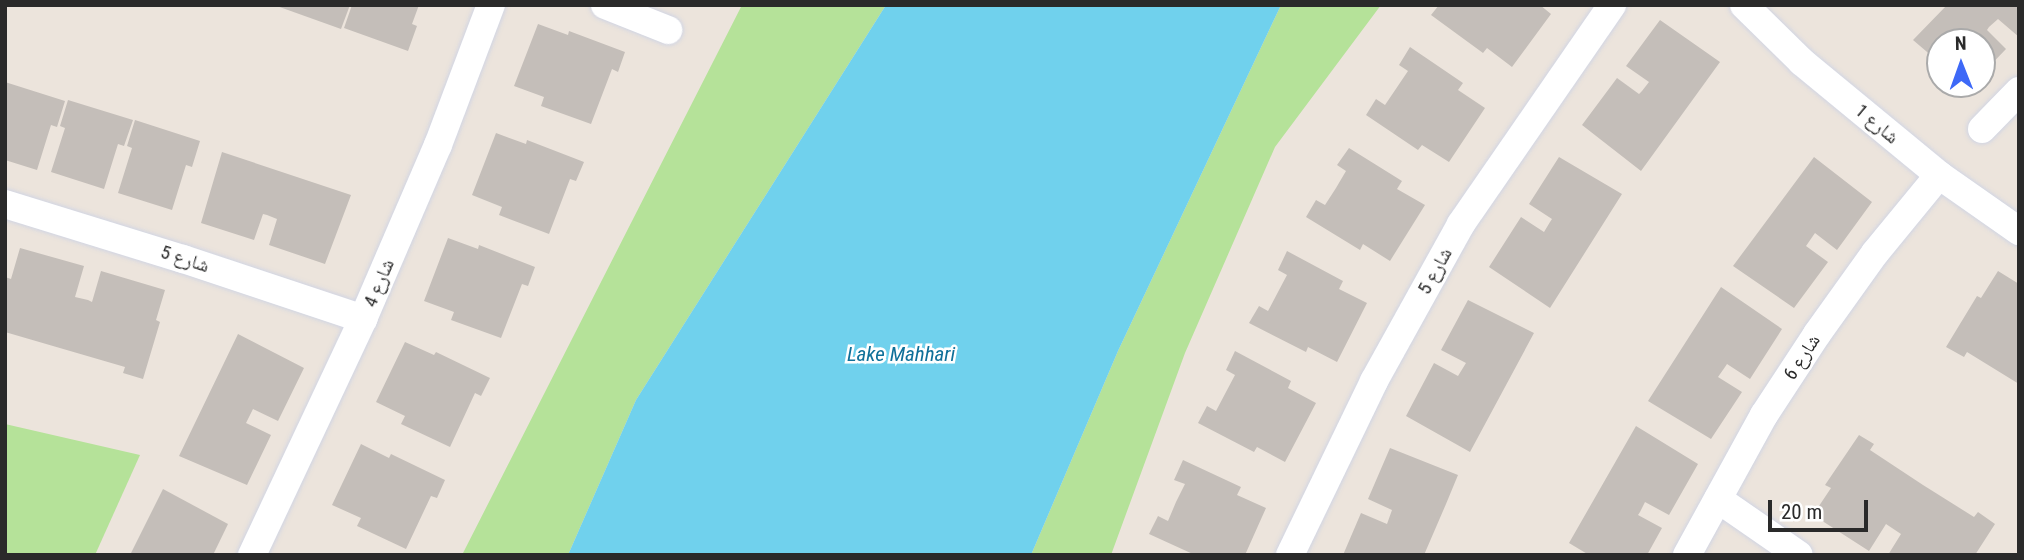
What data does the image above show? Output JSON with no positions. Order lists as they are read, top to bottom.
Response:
{
  "streets": {
    "street": [
      "شارع 1",
      "شارع 5",
      "شارع 4",
      "شارع 6"
    ]
  },
  "crossings": [
    ["شارع 1", "شارع 6"],
    ["شارع 5", "شارع 4"]
  ],
  "water": ["Lake Mahhari"],
  "scale_bar": "20 m",
  "north": "top"
}
